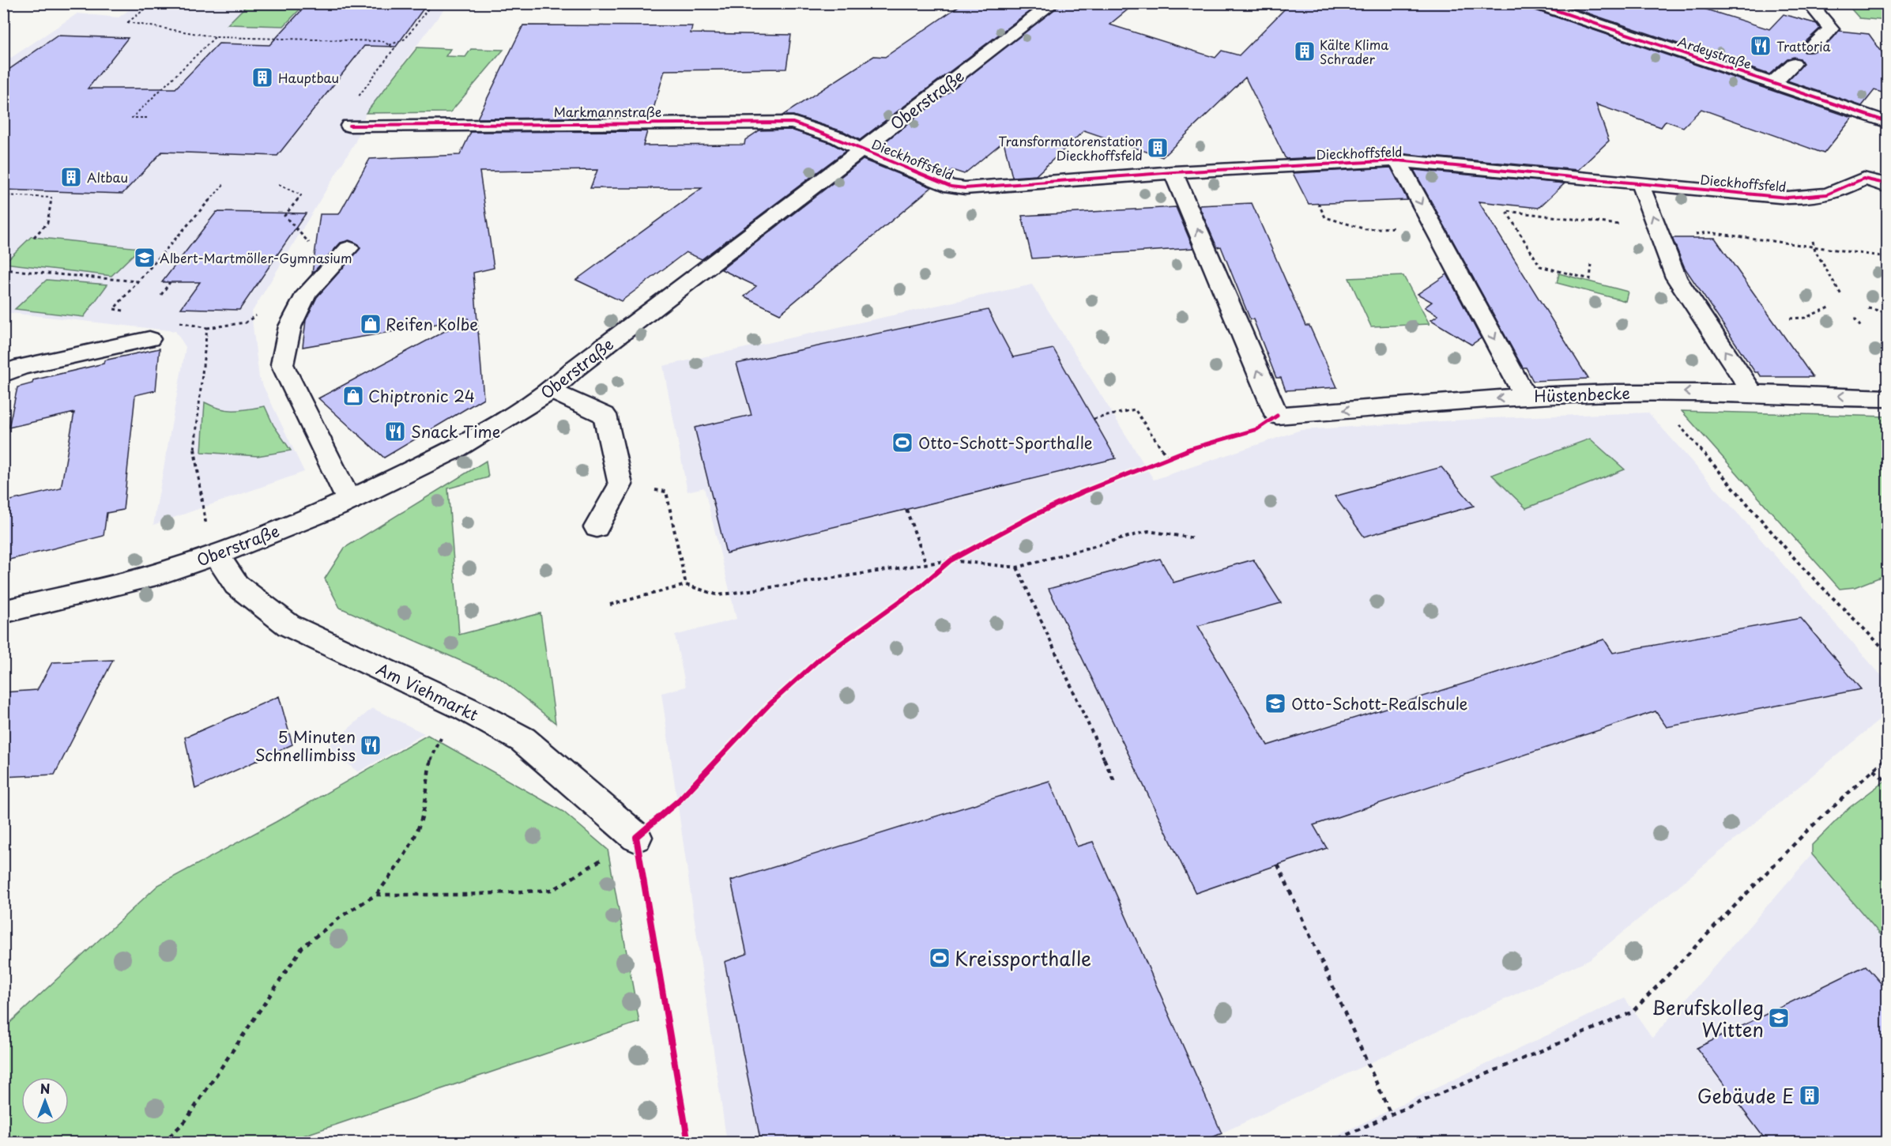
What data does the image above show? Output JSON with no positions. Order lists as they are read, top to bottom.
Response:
{
  "streets": {
    "street": [
      "Ardeystraße",
      "Oberstraße",
      "Markmannstraße",
      "Dieckhoffsfeld",
      "Hüstenbecke",
      "Am Viehmarkt"
    ]
  },
  "crossings": [
    ["Oberstraße", "Markmannstraße"],
    ["Oberstraße", "Dieckhoffsfeld"],
    ["Oberstraße", "Am Viehmarkt"],
    ["Markmannstraße", "Dieckhoffsfeld"],
    ["Dieckhoffsfeld", "Hüstenbecke"]
  ],
  "one_way": ["Hüstenbecke"],
  "places": {
    "restaurant": ["Trattoria", "Snack Time", "5 Minuten Schnellimbiss"],
    "building": [
      "Kälte Klima Schrader",
      "Hauptbau",
      "Transformatorenstation Dieckhoffsfeld",
      "Altbau",
      "Gebäude E"
    ],
    "school or university": ["Albert-Martmöller-Gymnasium", "Otto-Schott-Realschule", "Berufskolleg Witten"],
    "shop": ["Reifen Kolbe", "Chiptronic 24"],
    "sports": ["Otto-Schott-Sporthalle", "Kreissporthalle"]
  },
  "north": "top"
}
